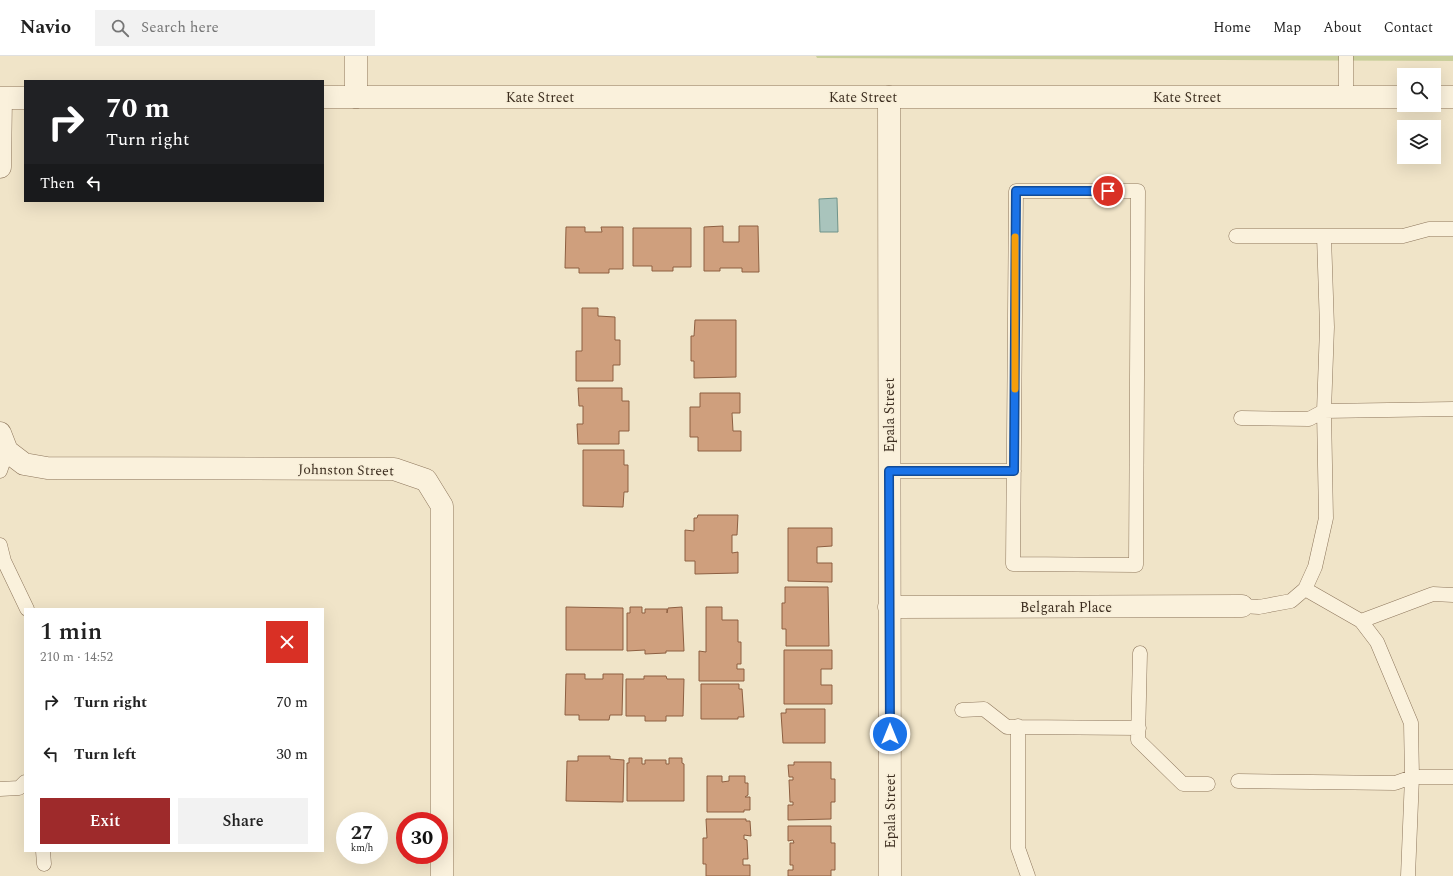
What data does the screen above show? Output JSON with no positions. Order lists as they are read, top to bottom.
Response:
{
  "streets": {
    "street": [
      "Kate Street",
      "Epala Street",
      "Johnston Street",
      "Belgarah Place"
    ]
  },
  "crossings": [
    ["Kate Street", "Epala Street"],
    ["Epala Street", "Belgarah Place"]
  ],
  "page": {
    "header": "Navio",
    "search": "Search here",
    "nav": [
      "Home",
      "Map",
      "About",
      "Contact"
    ],
    "turn": ["70 m", "Turn right"],
    "then": "Then",
    "heading": ["1 min", "210 m · 14:52"],
    "list": [
      {
        "name": "Turn right",
        "value": "70 m"
      },
      {
        "name": "Turn left",
        "value": "30 m"
      }
    ],
    "buttons": ["Exit", "Share"],
    "speed": "27 km/h",
    "limit": "30"
  }
}
